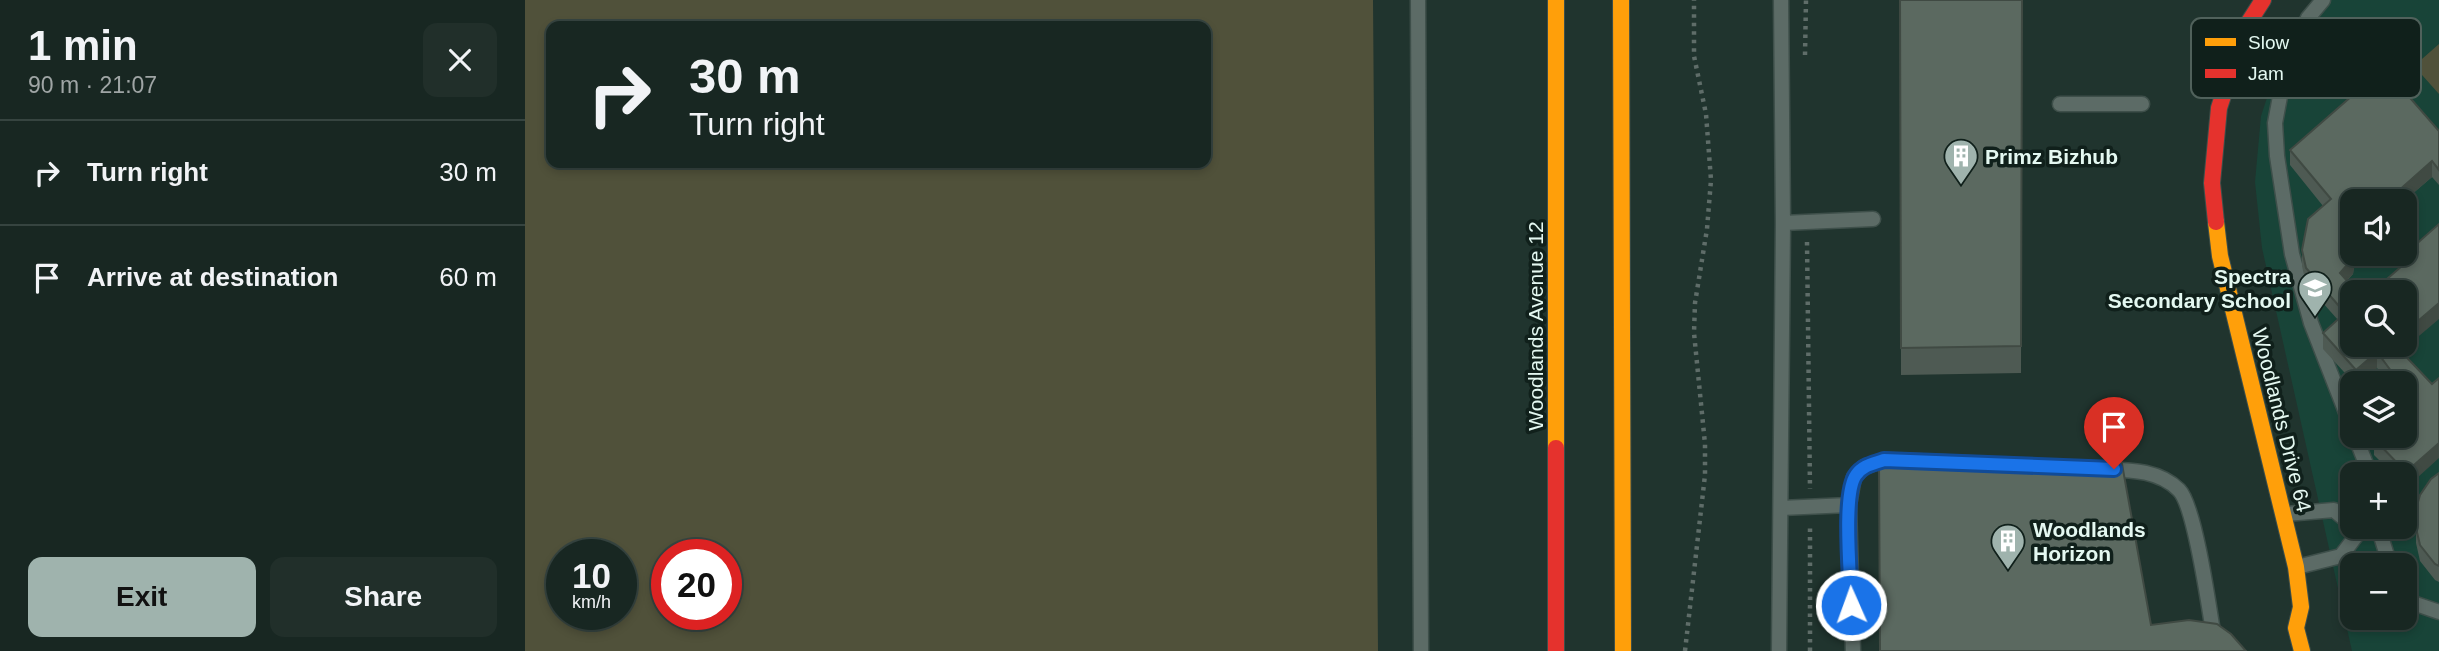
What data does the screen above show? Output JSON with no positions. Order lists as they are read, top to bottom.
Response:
{
  "streets": {
    "main road": ["Woodlands Avenue 12", "Woodlands Drive 64"]
  },
  "places": {
    "building": ["Primz Bizhub", "Woodlands Horizon"],
    "school or university": ["Spectra Secondary School"]
  },
  "legend": ["Slow", "Jam"],
  "page": {
    "heading": ["1 min", "90 m · 21:07"],
    "turn": ["30 m", "Turn right"],
    "list": [
      {
        "name": "Turn right",
        "value": "30 m"
      },
      {
        "name": "Arrive at destination",
        "value": "60 m"
      }
    ],
    "map_buttons": ["+", "−"],
    "speed": "10 km/h",
    "limit": "20",
    "buttons": ["Exit", "Share"]
  }
}
